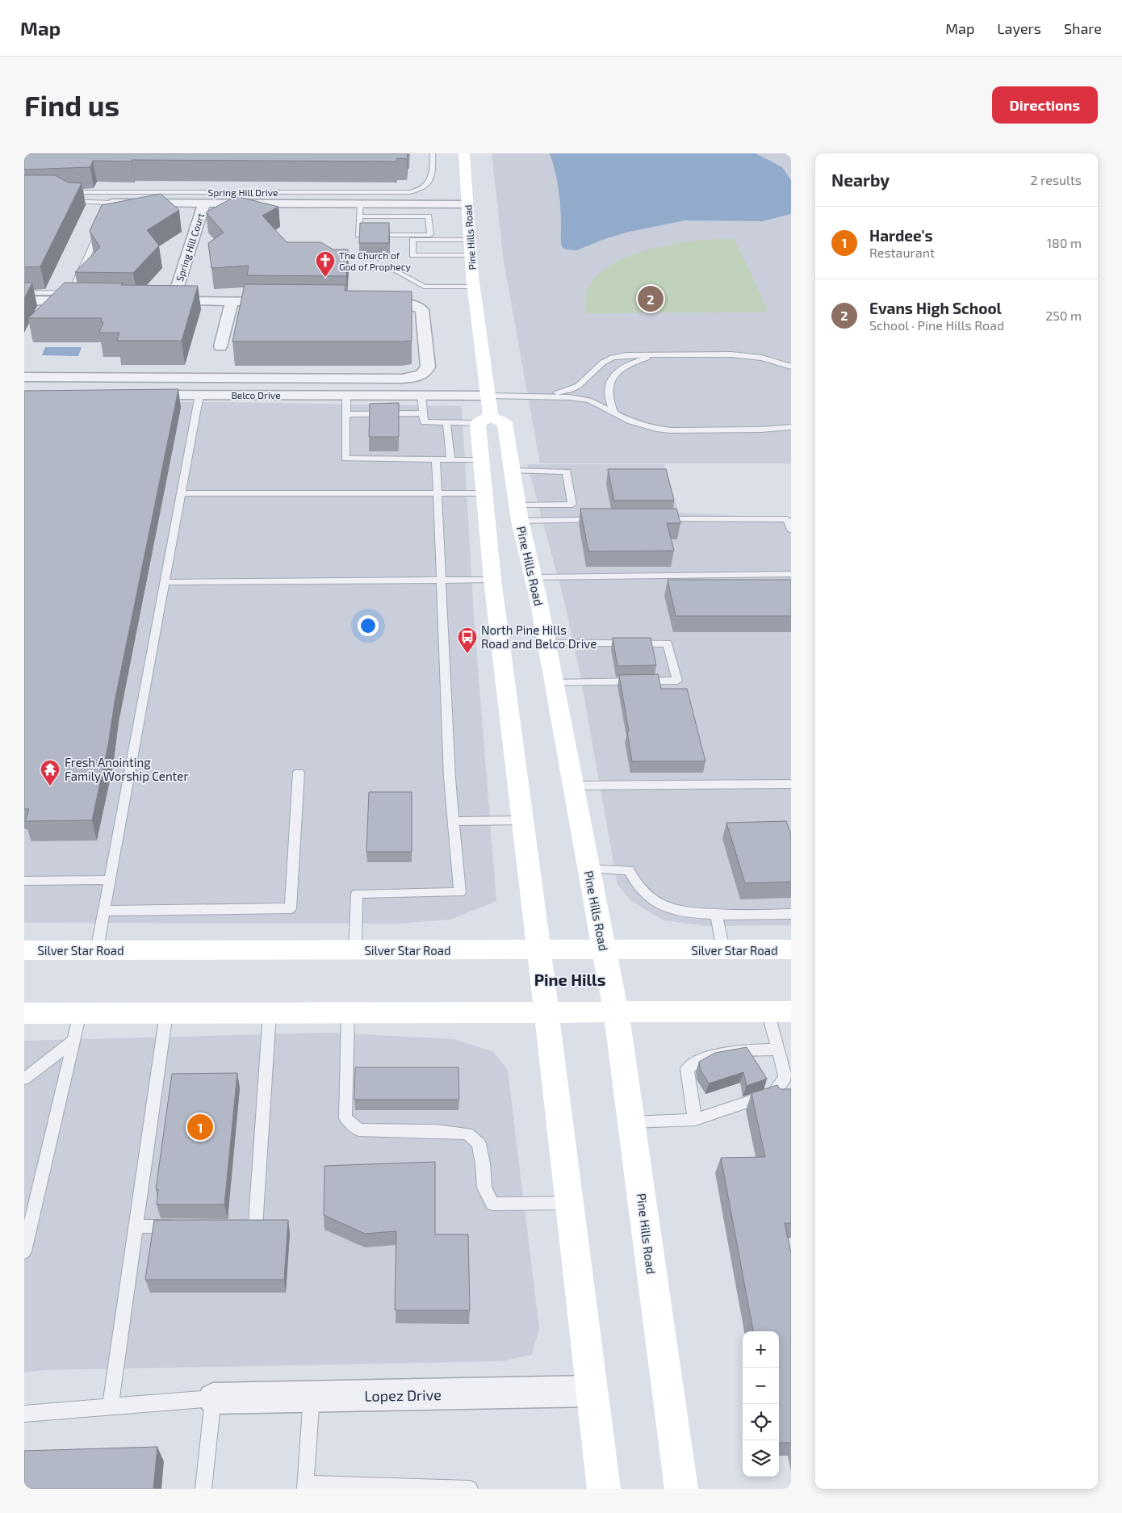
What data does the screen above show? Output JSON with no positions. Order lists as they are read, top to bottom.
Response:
{
  "streets": {
    "main road": ["Pine Hills Road", "Silver Star Road"],
    "street": [
      "Spring Hill Drive",
      "Spring Hill Court",
      "Belco Drive",
      "Lopez Drive"
    ]
  },
  "crossings": [
    ["Spring Hill Drive", "Pine Hills Road"],
    ["Spring Hill Drive", "Spring Hill Court"],
    ["Pine Hills Road", "Belco Drive"],
    ["Pine Hills Road", "Silver Star Road"],
    ["Pine Hills Road", "Lopez Drive"]
  ],
  "districts": ["Pine Hills"],
  "places": {
    "church": ["The Church of God of Prophecy"],
    "bus stop": ["North Pine Hills Road and Belco Drive"],
    "temple": ["Fresh Anointing Family Worship Center"]
  },
  "page": {
    "header": "Map",
    "nav": ["Map", "Layers", "Share"],
    "buttons": "Directions",
    "title": "Find us",
    "heading": ["Nearby", "2 results"],
    "list": [
      {
        "mark": "1",
        "name": "Hardee's",
        "note": "Restaurant",
        "value": "180 m"
      },
      {
        "mark": "2",
        "name": "Evans High School",
        "note": "School · Pine Hills Road",
        "value": "250 m"
      }
    ],
    "pins": ["2", "1"],
    "map_buttons": ["+", "−"]
  }
}
